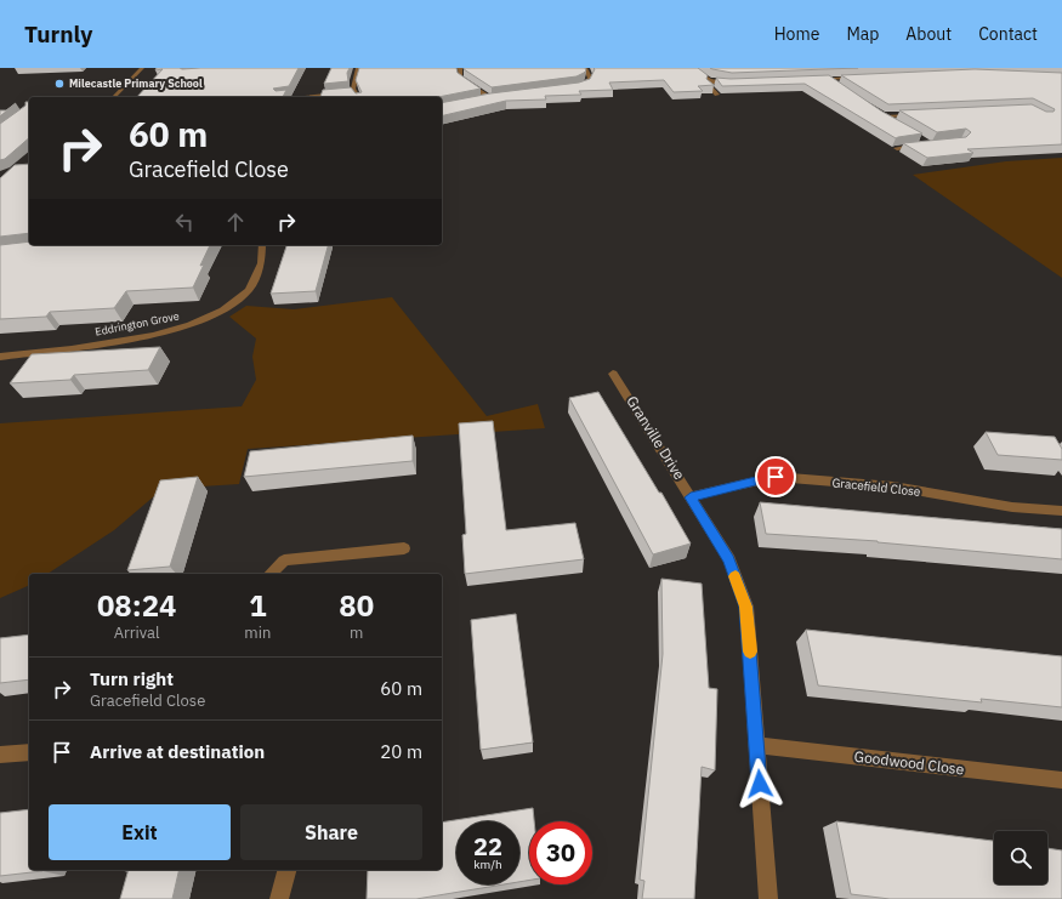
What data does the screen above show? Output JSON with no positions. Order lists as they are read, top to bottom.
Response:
{
  "streets": {
    "street": [
      "Eddrington Grove",
      "Granville Drive",
      "Gracefield Close",
      "Goodwood Close"
    ]
  },
  "crossings": [
    ["Granville Drive", "Gracefield Close"],
    ["Granville Drive", "Goodwood Close"]
  ],
  "places": ["Milecastle Primary School"],
  "page": {
    "header": "Turnly",
    "nav": [
      "Home",
      "Map",
      "About",
      "Contact"
    ],
    "turn": ["60 m", "Gracefield Close"],
    "eta": [
      "08:24",
      "Arrival",
      "1",
      "min",
      "80",
      "m"
    ],
    "list": [
      {
        "name": "Turn right",
        "note": "Gracefield Close",
        "value": "60 m"
      },
      {
        "name": "Arrive at destination",
        "value": "20 m"
      }
    ],
    "buttons": ["Exit", "Share"],
    "speed": "22 km/h",
    "limit": "30"
  }
}
